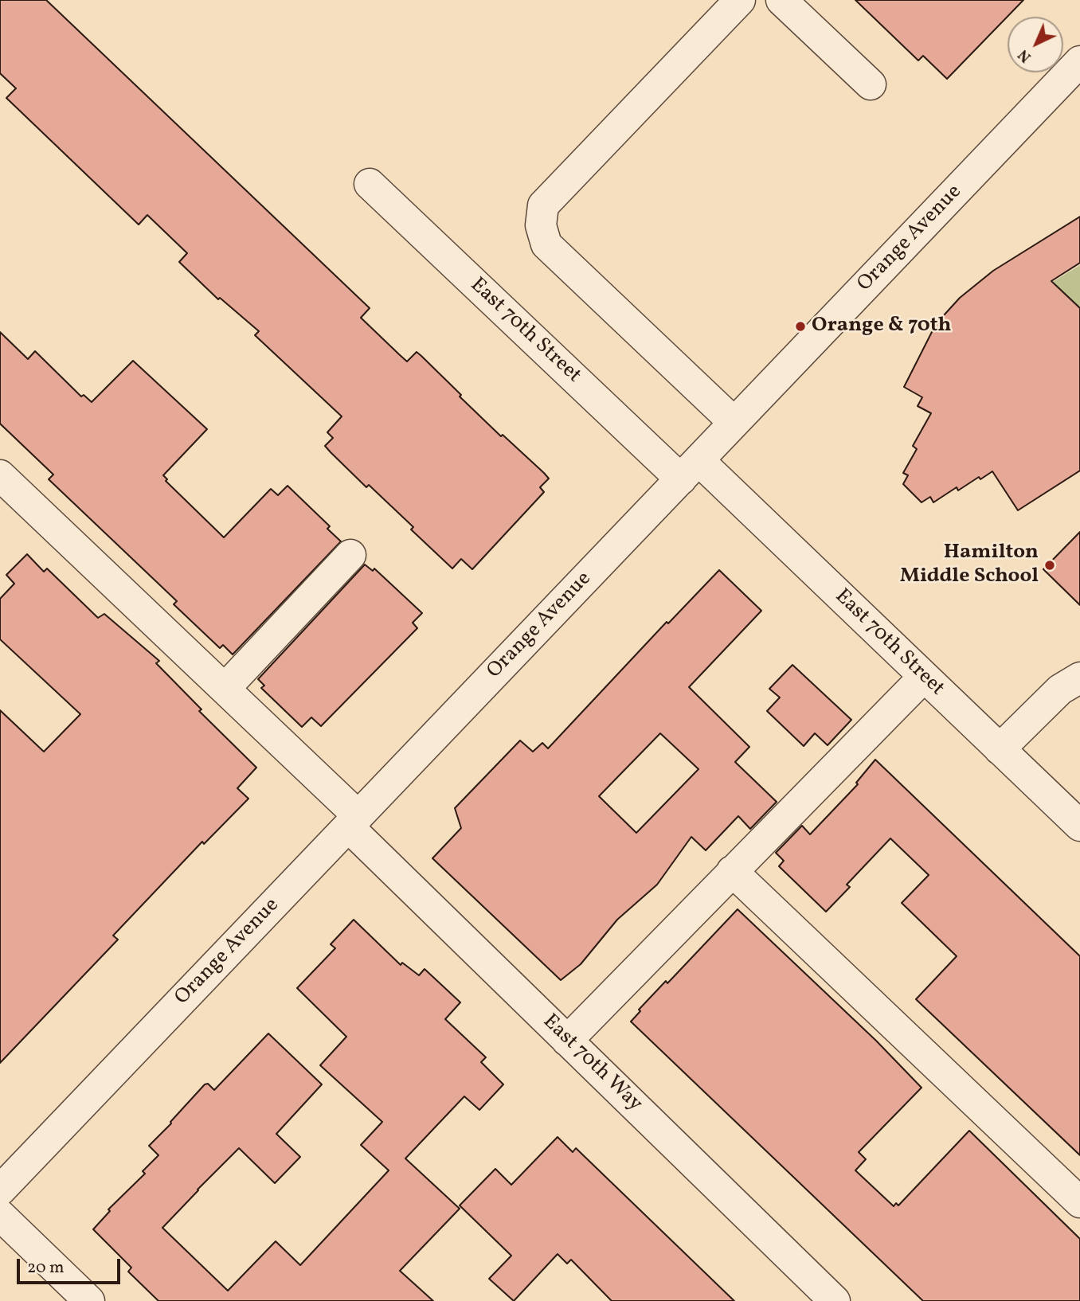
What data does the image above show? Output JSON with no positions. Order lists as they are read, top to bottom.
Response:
{
  "streets": {
    "street": ["Orange Avenue", "East 70th Street", "East 70th Way"]
  },
  "crossings": [
    ["Orange Avenue", "East 70th Street"],
    ["Orange Avenue", "East 70th Way"]
  ],
  "places": ["Orange & 70th", "Hamilton Middle School"],
  "scale_bar": "20 m",
  "north": "bottom left"
}
